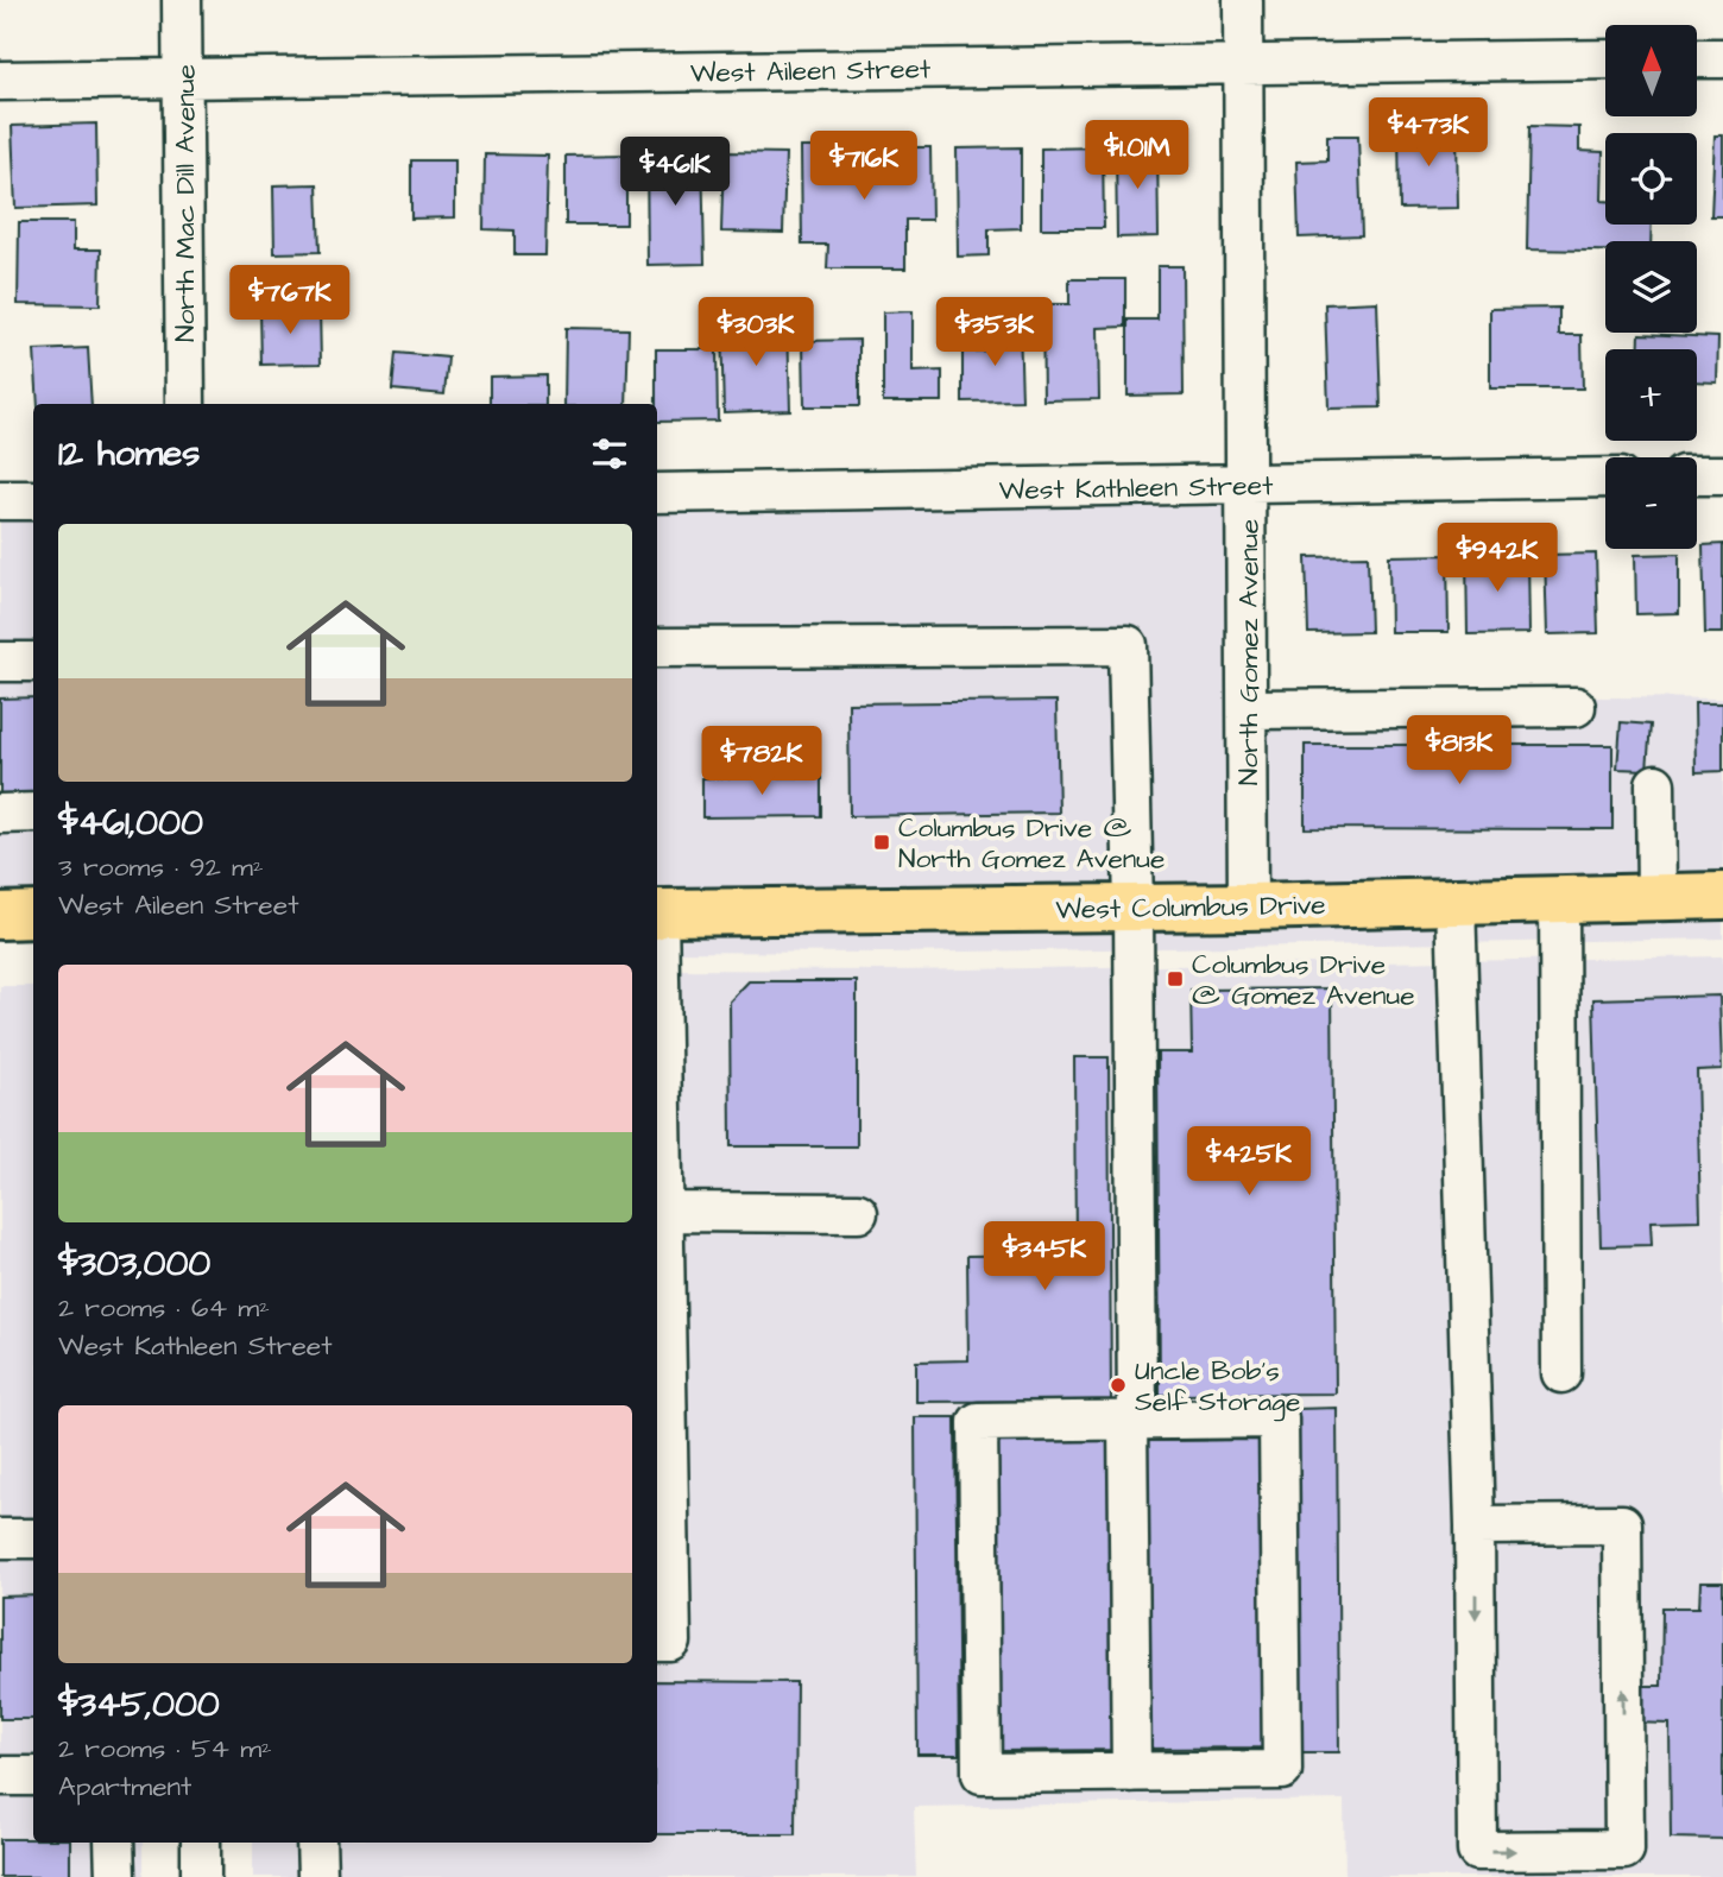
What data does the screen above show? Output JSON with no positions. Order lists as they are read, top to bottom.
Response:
{
  "streets": {
    "main road": ["West Columbus Drive"],
    "street": [
      "West Aileen Street",
      "North Mac Dill Avenue",
      "West Kathleen Street",
      "North Gomez Avenue"
    ]
  },
  "crossings": [
    ["West Aileen Street", "North Mac Dill Avenue"],
    ["West Aileen Street", "North Gomez Avenue"],
    ["West Kathleen Street", "North Gomez Avenue"],
    ["North Gomez Avenue", "West Columbus Drive"]
  ],
  "places": {
    "transit": ["Columbus Drive @ North Gomez Avenue", "Columbus Drive @ Gomez Avenue"],
    "other": ["Uncle Bob's Self Storage"]
  },
  "north": "top",
  "page": {
    "map_buttons": ["+", "−"],
    "price": [
      "$473K",
      "$1.01M",
      "$716K",
      "$461K",
      "$767K",
      "$303K",
      "$353K",
      "$942K",
      "$813K",
      "$782K",
      "$425K",
      "$345K"
    ],
    "heading": "12 homes",
    "list": [
      {
        "name": "$461,000",
        "note": "3 rooms · 92 m² · West Aileen Street"
      },
      {
        "name": "$303,000",
        "note": "2 rooms · 64 m² · West Kathleen Street"
      },
      {
        "name": "$345,000",
        "note": "2 rooms · 54 m² · Apartment"
      }
    ]
  }
}
